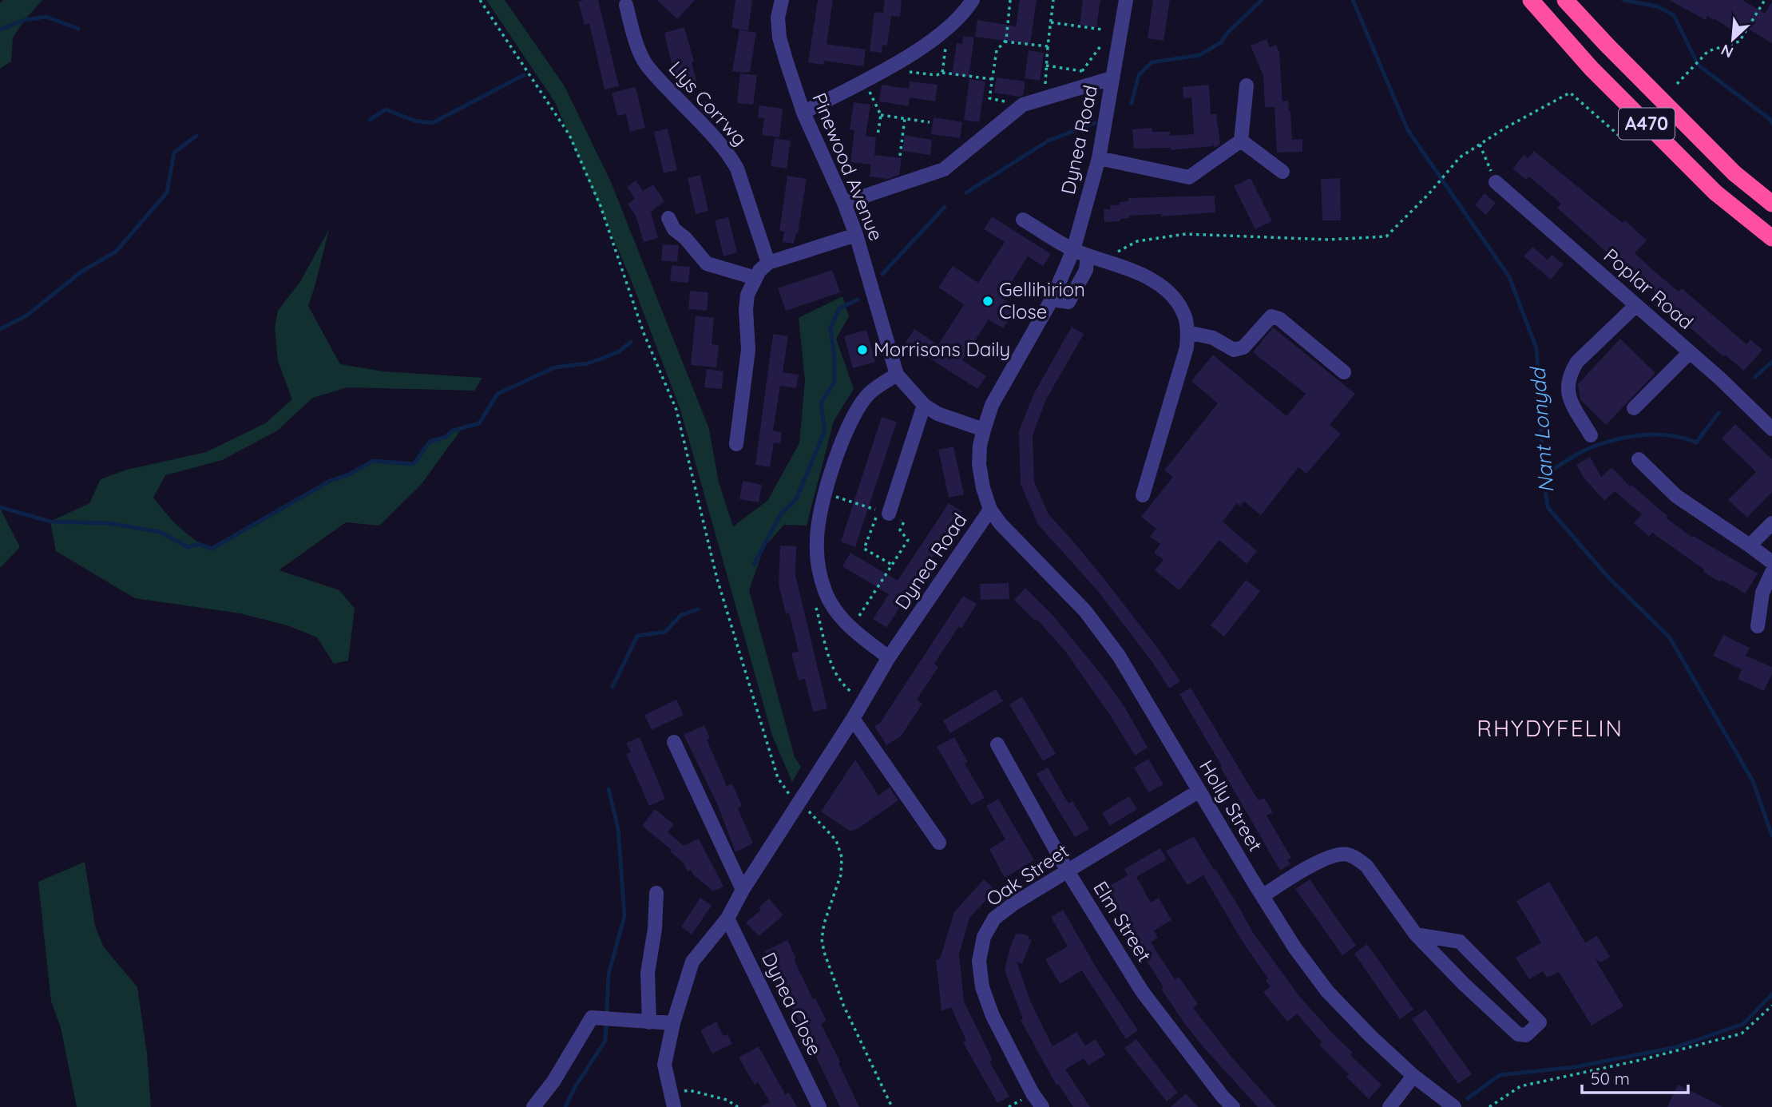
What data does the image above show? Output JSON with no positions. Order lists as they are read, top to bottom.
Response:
{
  "streets": {
    "highway": ["A470"],
    "street": [
      "Llys Corrwg",
      "Dynea Road",
      "Pinewood Avenue",
      "Poplar Road",
      "Holly Street",
      "Oak Street",
      "Elm Street",
      "Dynea Close"
    ]
  },
  "crossings": [
    ["Dynea Road", "Pinewood Avenue"],
    ["Dynea Road", "Holly Street"],
    ["Dynea Road", "Dynea Close"],
    ["Holly Street", "Oak Street"],
    ["Oak Street", "Elm Street"]
  ],
  "districts": ["RHYDYFELIN"],
  "water": ["Nant Lonydd"],
  "places": ["Gellihirion Close", "Morrisons Daily"],
  "scale_bar": "50 m",
  "north": "bottom left"
}
